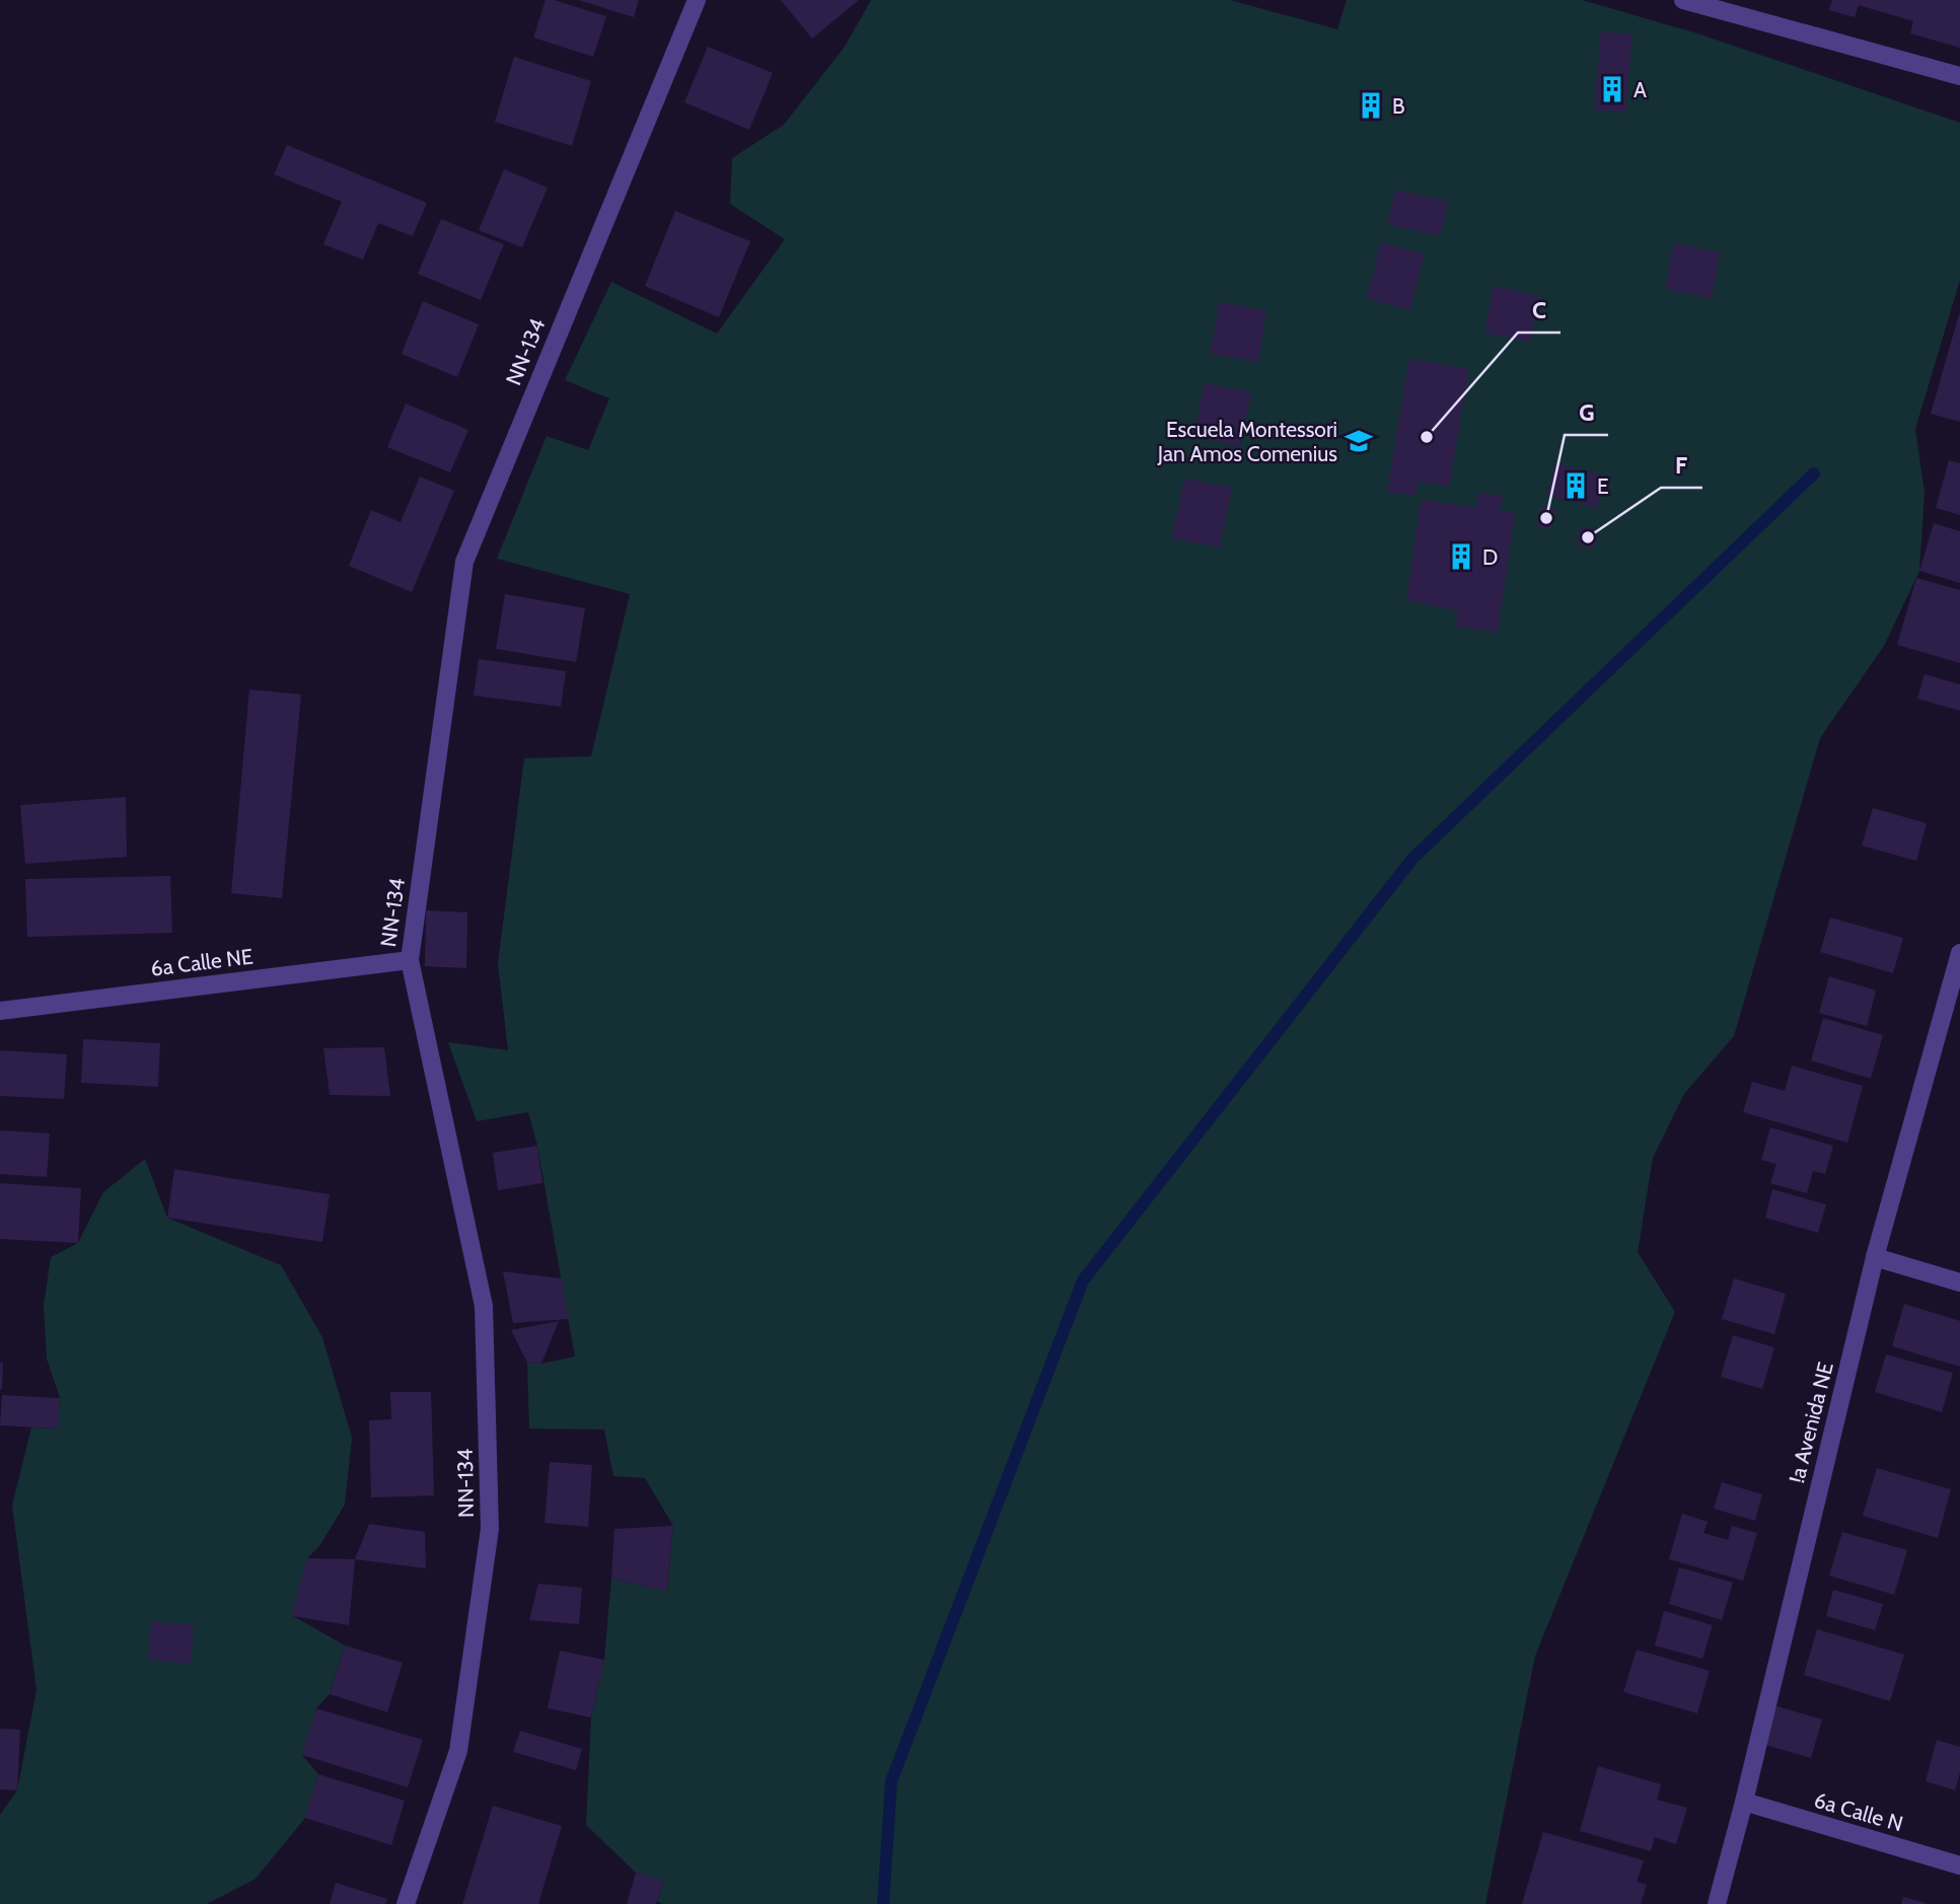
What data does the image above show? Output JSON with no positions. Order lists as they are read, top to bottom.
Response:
{
  "streets": {
    "street": [
      "NN-134",
      "6a Calle NE",
      "!a Avenida NE",
      "6a Calle N"
    ]
  },
  "crossings": [
    ["NN-134", "6a Calle NE"],
    ["!a Avenida NE", "6a Calle N"]
  ],
  "places": {
    "building": [
      "A",
      "B",
      "E",
      "D"
    ],
    "other": ["C", "G", "F"],
    "school or university": ["Escuela Montessori Jan Amos Comenius"]
  }
}
